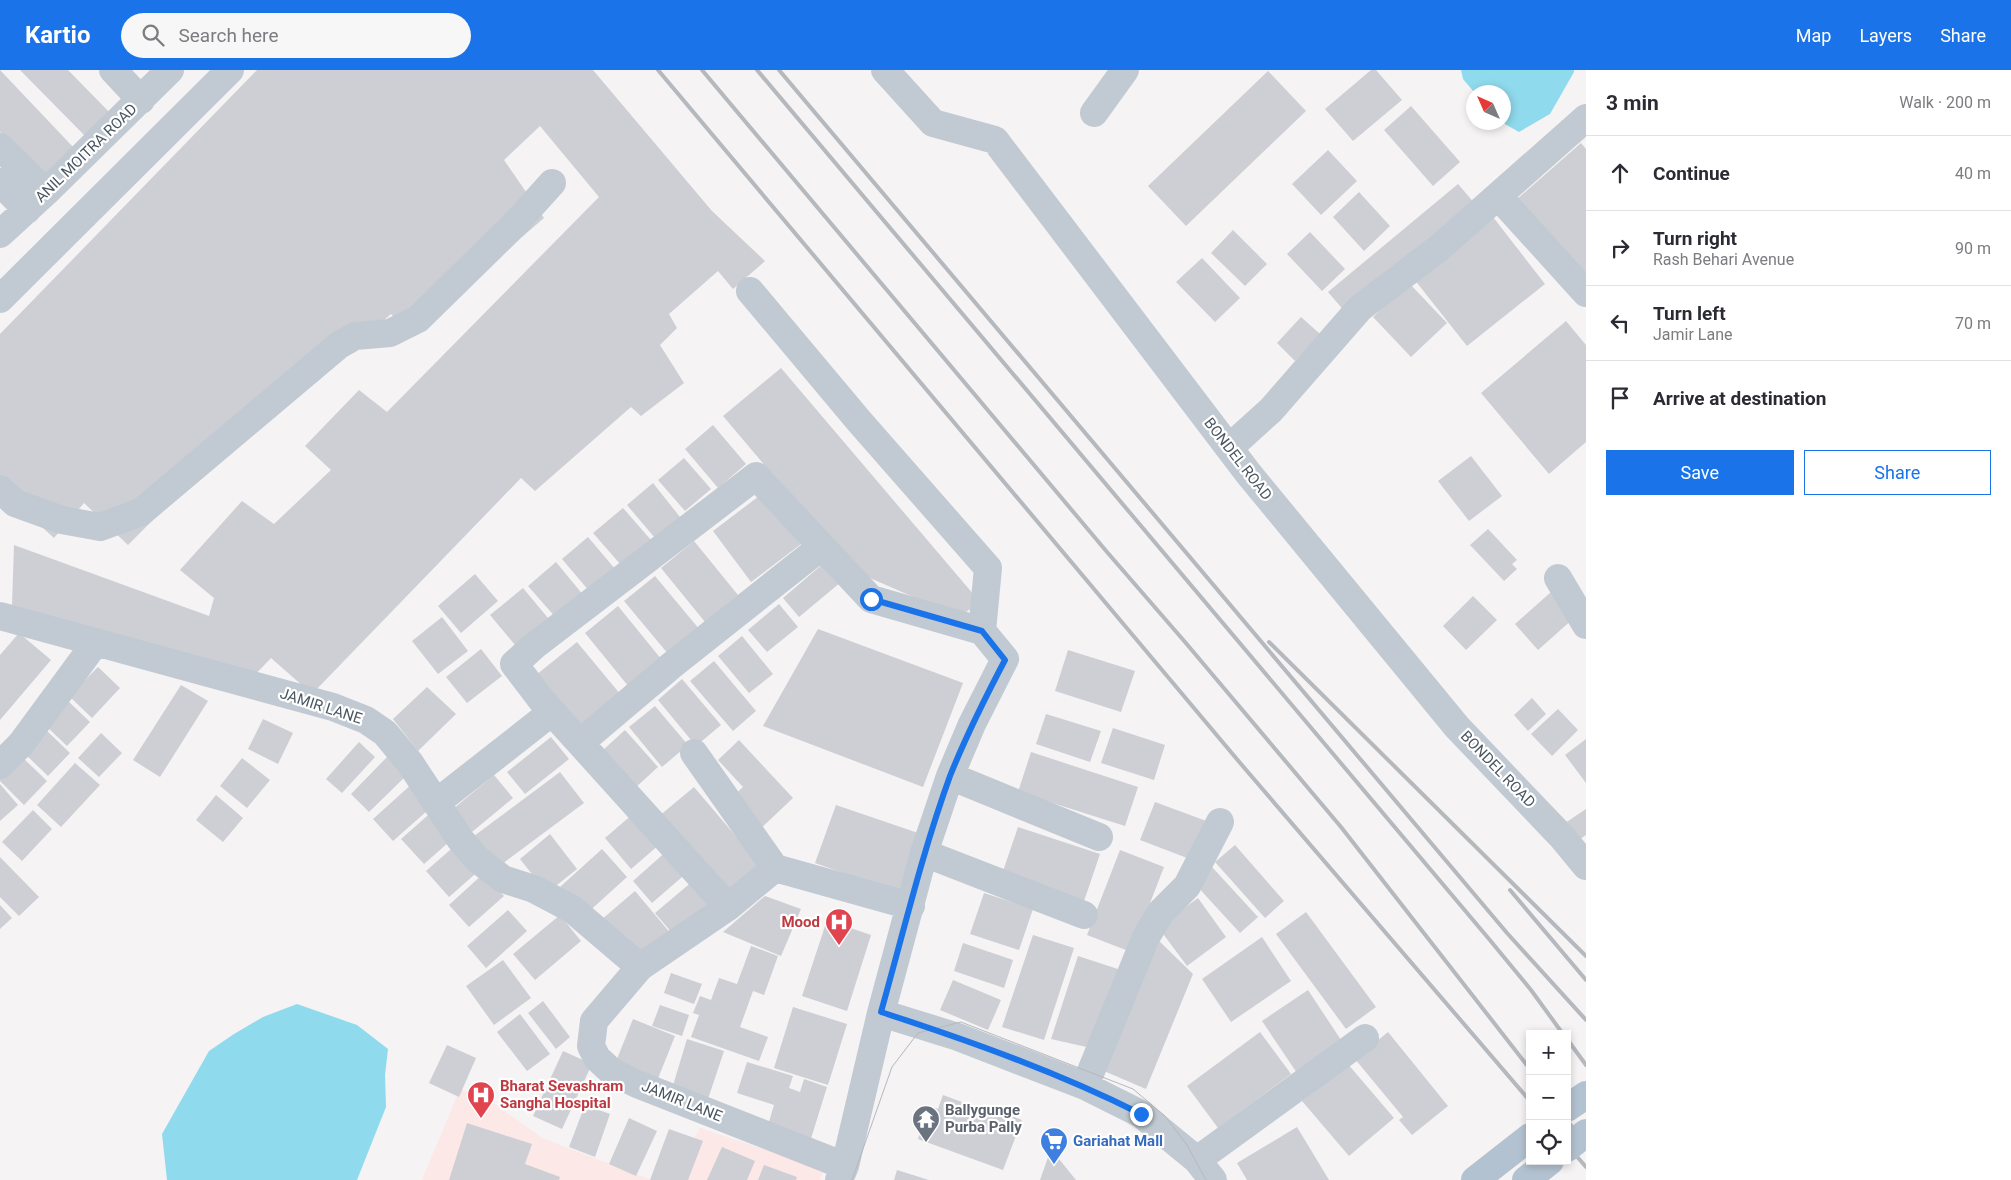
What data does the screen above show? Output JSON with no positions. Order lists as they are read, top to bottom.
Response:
{
  "streets": {
    "street": ["ANIL MOITRA ROAD", "BONDEL ROAD", "JAMIR LANE"]
  },
  "places": {
    "hospital": ["Mood", "Bharat Sevashram Sangha Hospital"],
    "temple": ["Ballygunge Purba Pally"],
    "supermarket": ["Gariahat Mall"]
  },
  "north": "top left",
  "page": {
    "header": "Kartio",
    "search": "Search here",
    "nav": ["Map", "Layers", "Share"],
    "heading": ["3 min", "Walk · 200 m"],
    "list": [
      ["Continue", "40 m"],
      ["Turn right", "Rash Behari Avenue", "90 m"],
      ["Turn left", "Jamir Lane", "70 m"],
      "Arrive at destination"
    ],
    "buttons": ["Save", "Share"],
    "map_buttons": ["+", "−"]
  }
}
